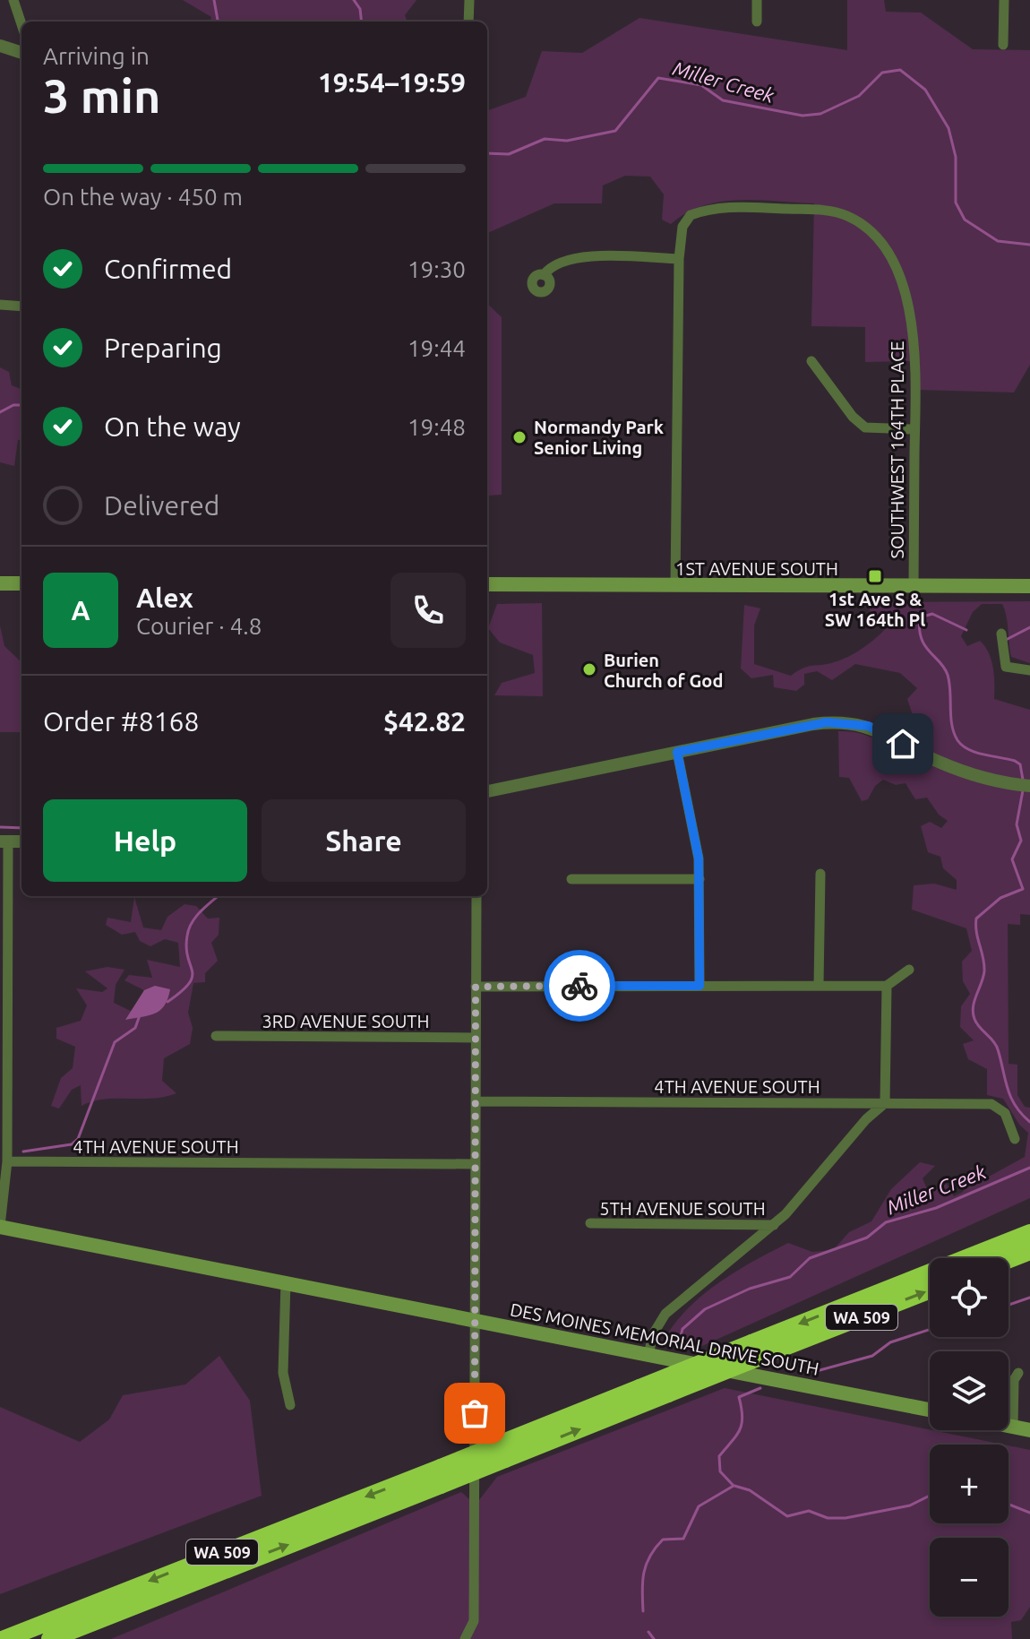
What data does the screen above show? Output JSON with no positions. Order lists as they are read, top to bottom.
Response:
{
  "streets": {
    "highway": ["WA 509"],
    "main road": ["1ST AVENUE SOUTH", "DES MOINES MEMORIAL DRIVE SOUTH"],
    "street": [
      "SOUTHWEST 164TH PLACE",
      "3RD AVENUE SOUTH",
      "4TH AVENUE SOUTH",
      "5TH AVENUE SOUTH"
    ]
  },
  "crossings": [
    ["SOUTHWEST 164TH PLACE", "1ST AVENUE SOUTH"]
  ],
  "water": ["Miller Creek"],
  "places": {
    "other": ["Normandy Park Senior Living", "Burien Church of God"],
    "transit": ["1st Ave S & SW 164th Pl"]
  },
  "page": {
    "heading": ["3 min", "Arriving in", "19:54–19:59"],
    "panel": [
      "Alex",
      "Courier · 4.8",
      "Order #8168",
      "$42.82"
    ],
    "bar": "On the way · 450 m",
    "list": [
      ["Confirmed", "19:30"],
      ["Preparing", "19:44"],
      ["On the way", "19:48"],
      "Delivered"
    ],
    "round": "A",
    "buttons": ["Help", "Share"],
    "map_buttons": ["+", "−"]
  }
}
